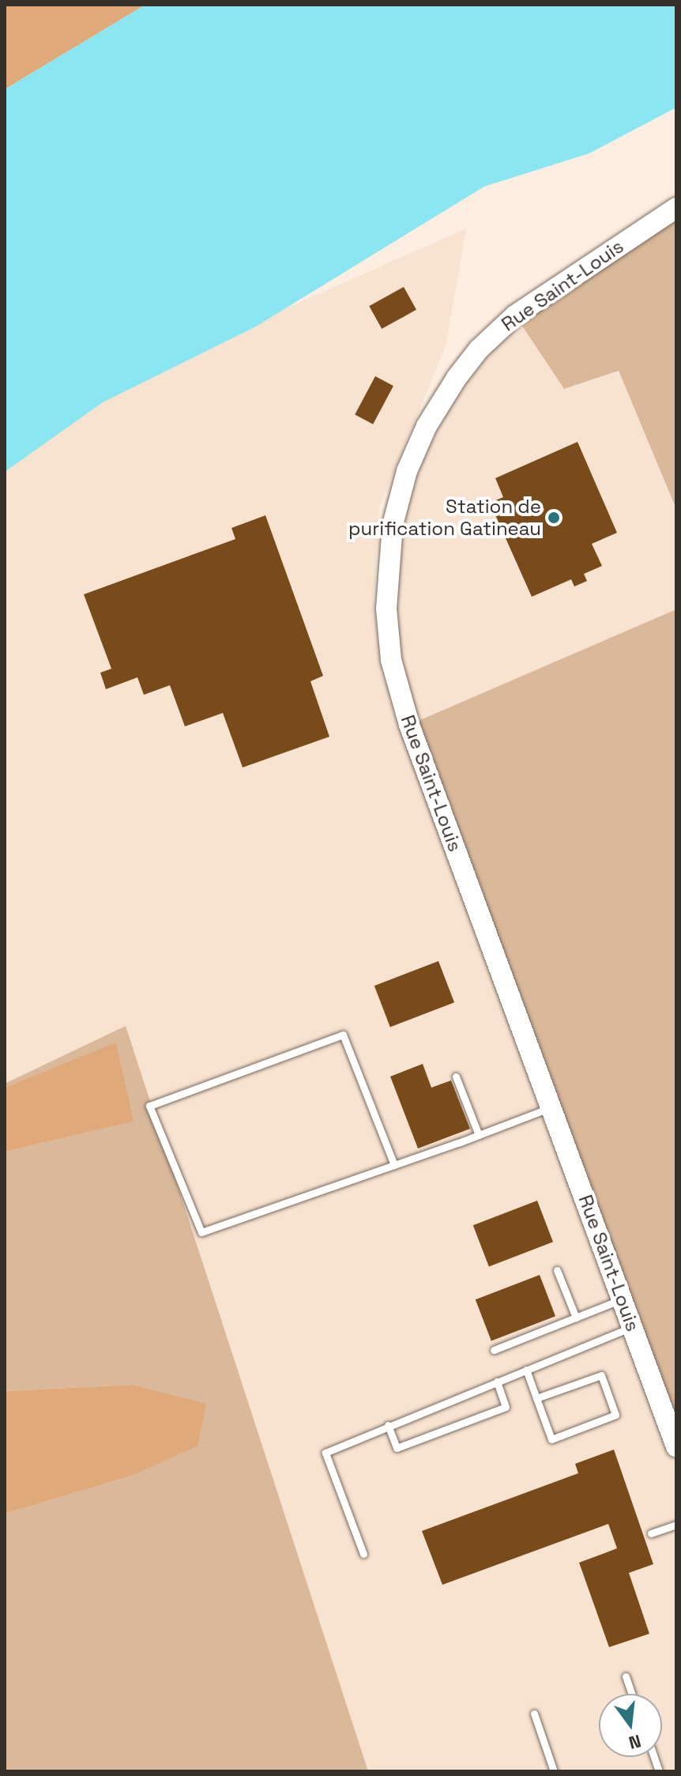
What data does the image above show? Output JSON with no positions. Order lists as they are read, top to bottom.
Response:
{
  "streets": {
    "street": ["Rue Saint-Louis"]
  },
  "places": ["Station de purification Gatineau"],
  "north": "bottom"
}
